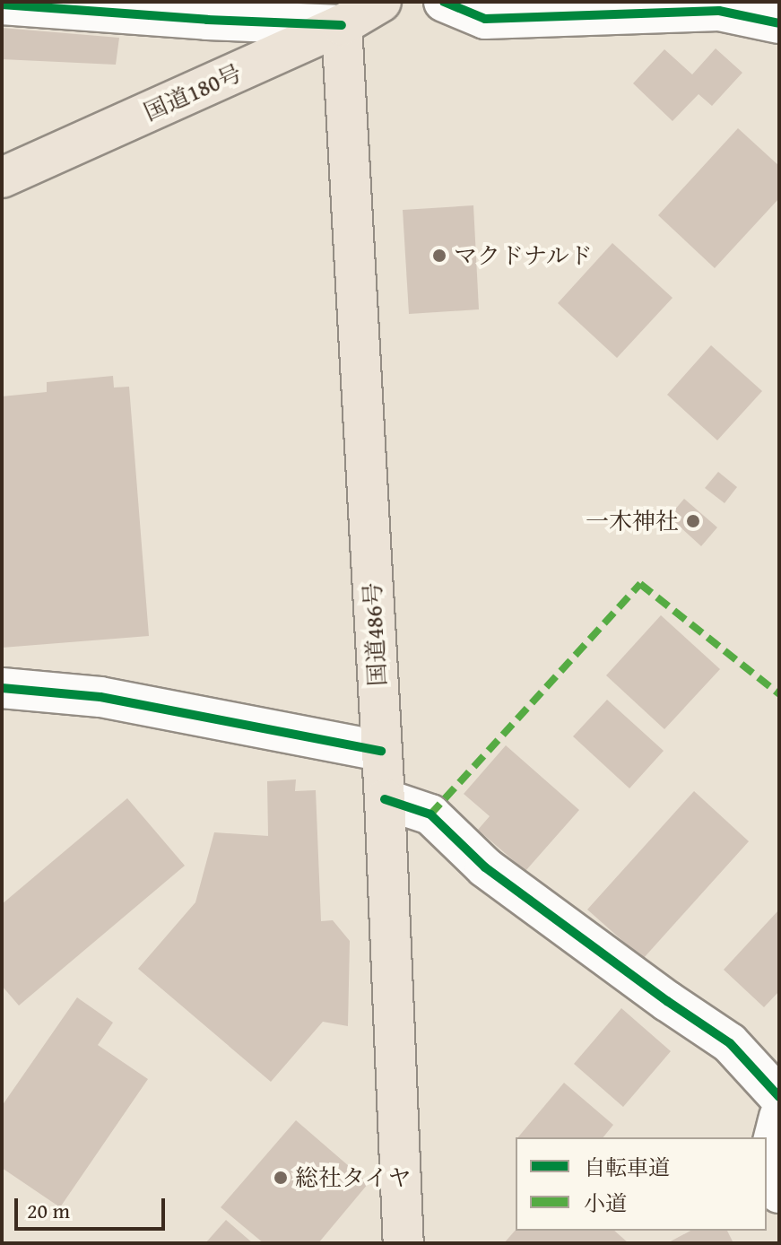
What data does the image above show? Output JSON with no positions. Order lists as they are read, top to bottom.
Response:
{
  "streets": {
    "highway": ["国道180号", "国道486号"]
  },
  "crossings": [
    ["国道180号", "国道486号"]
  ],
  "places": ["マクドナルド", "一木神社", "総社タイヤ"],
  "legend": ["自転車道", "小道"],
  "scale_bar": "20 m"
}
